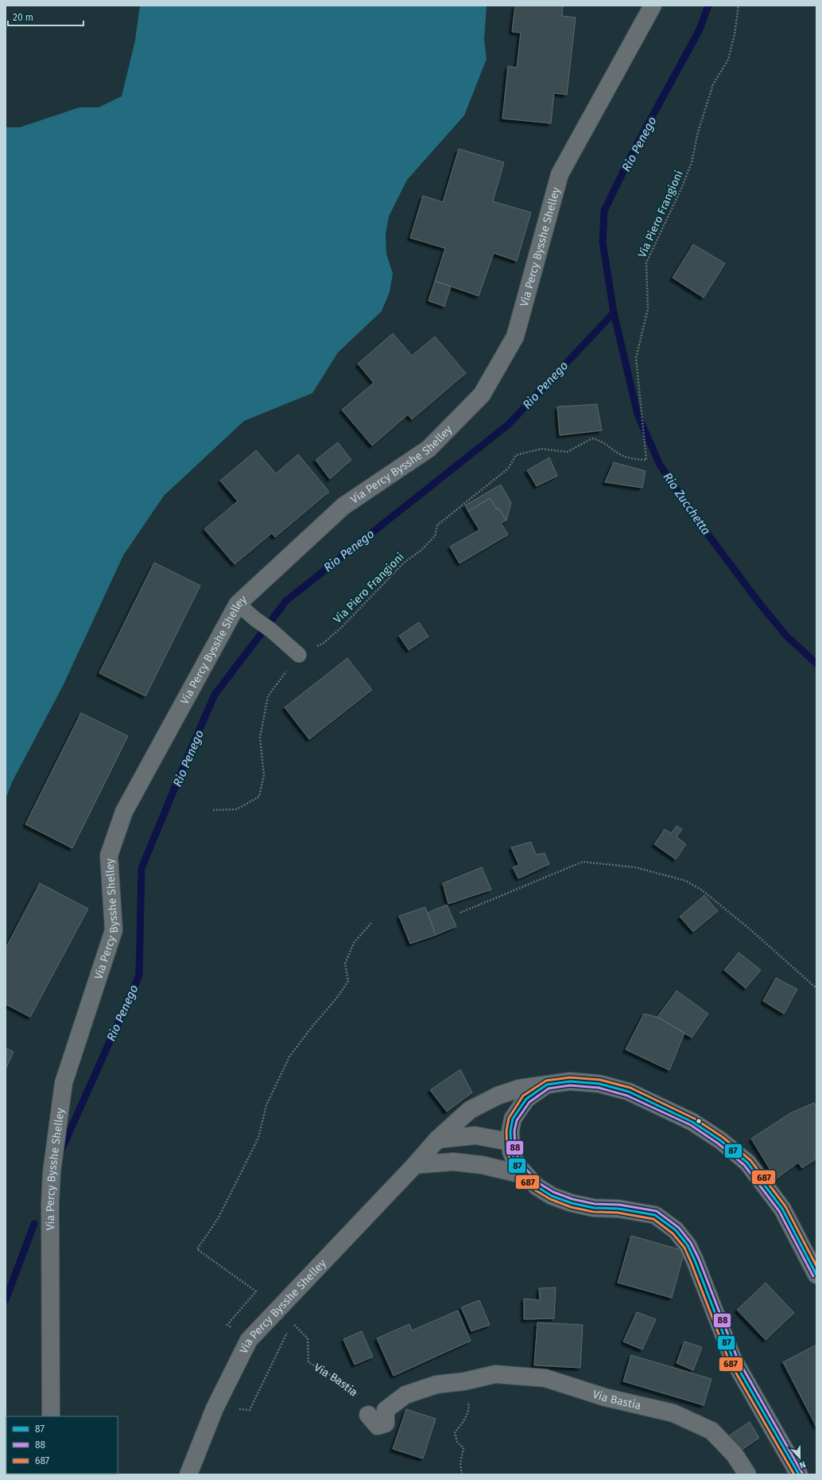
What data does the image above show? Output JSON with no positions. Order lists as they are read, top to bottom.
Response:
{
  "streets": {
    "street": ["Via Percy Bysshe Shelley", "Via Bastia"],
    "path": ["Via Piero Frangioni"]
  },
  "crossings": [
    ["Via Percy Bysshe Shelley", "Via Bastia"]
  ],
  "water": ["Rio Penego", "Rio Zucchetta"],
  "lines": ["transit line 687", "transit line 87", "transit line 88"],
  "legend": ["87", "88", "687"],
  "scale_bar": "20 m",
  "north": "bottom"
}
